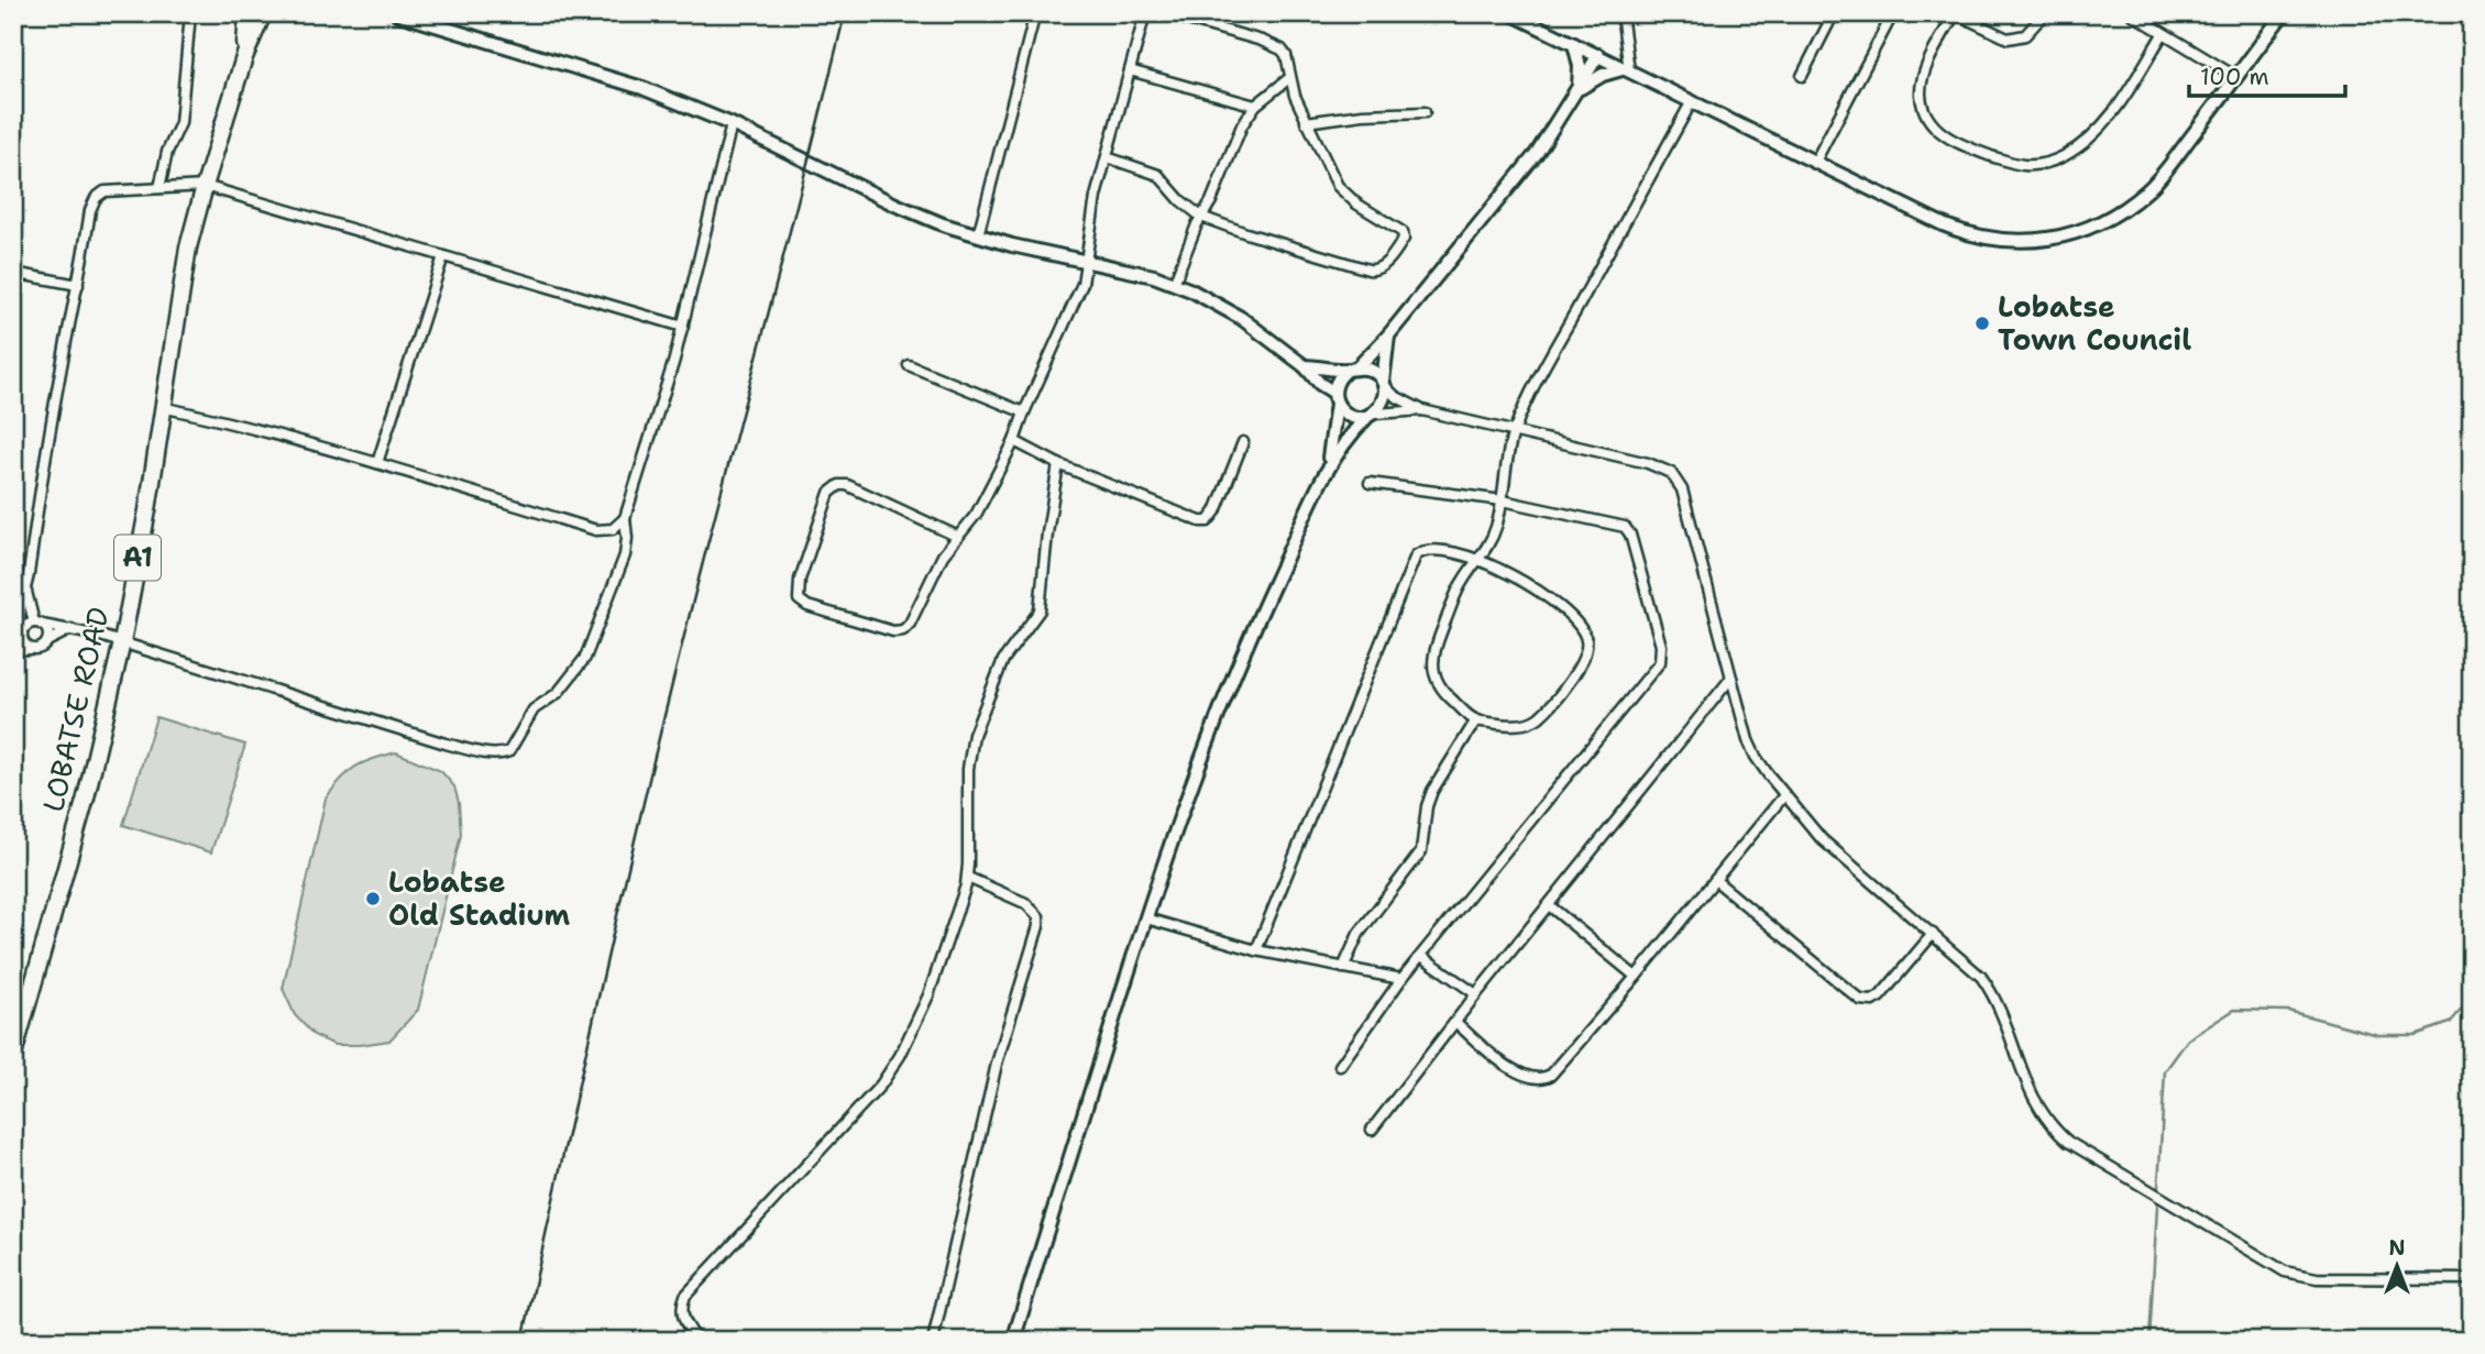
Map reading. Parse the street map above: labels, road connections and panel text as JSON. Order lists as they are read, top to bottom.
{
  "streets": {
    "highway": ["A1", "LOBATSE ROAD"]
  },
  "places": ["Lobatse Town Council", "Lobatse Old Stadium"],
  "scale_bar": "100 m",
  "north": "top"
}
